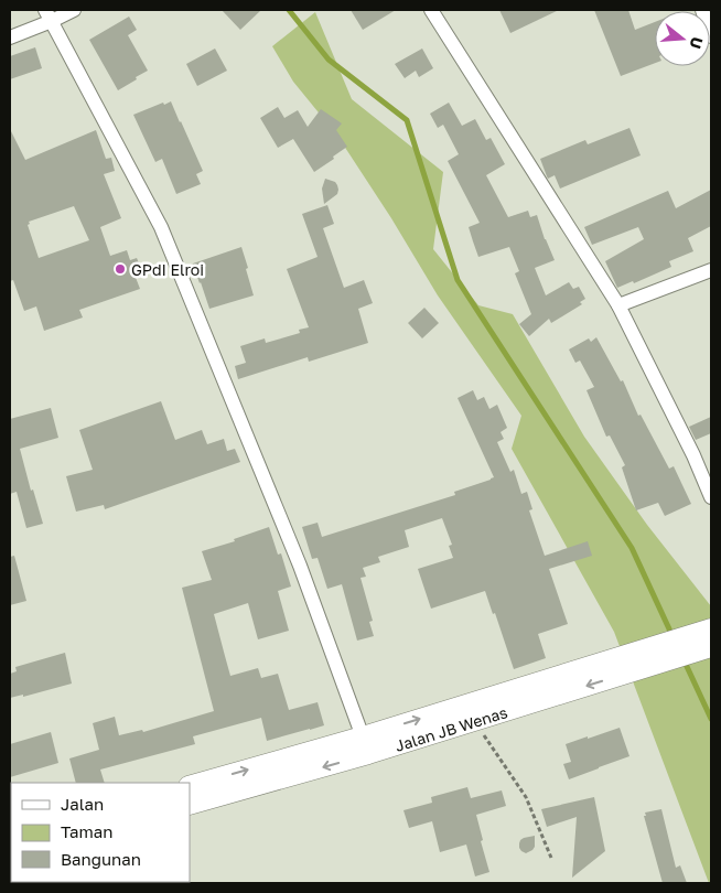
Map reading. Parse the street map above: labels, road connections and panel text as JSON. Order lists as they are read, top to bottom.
{
  "streets": {
    "main road": ["Jalan JB Wenas"]
  },
  "places": ["GPdI Elroi"],
  "legend": ["Jalan", "Taman", "Bangunan"],
  "north": "right"
}
